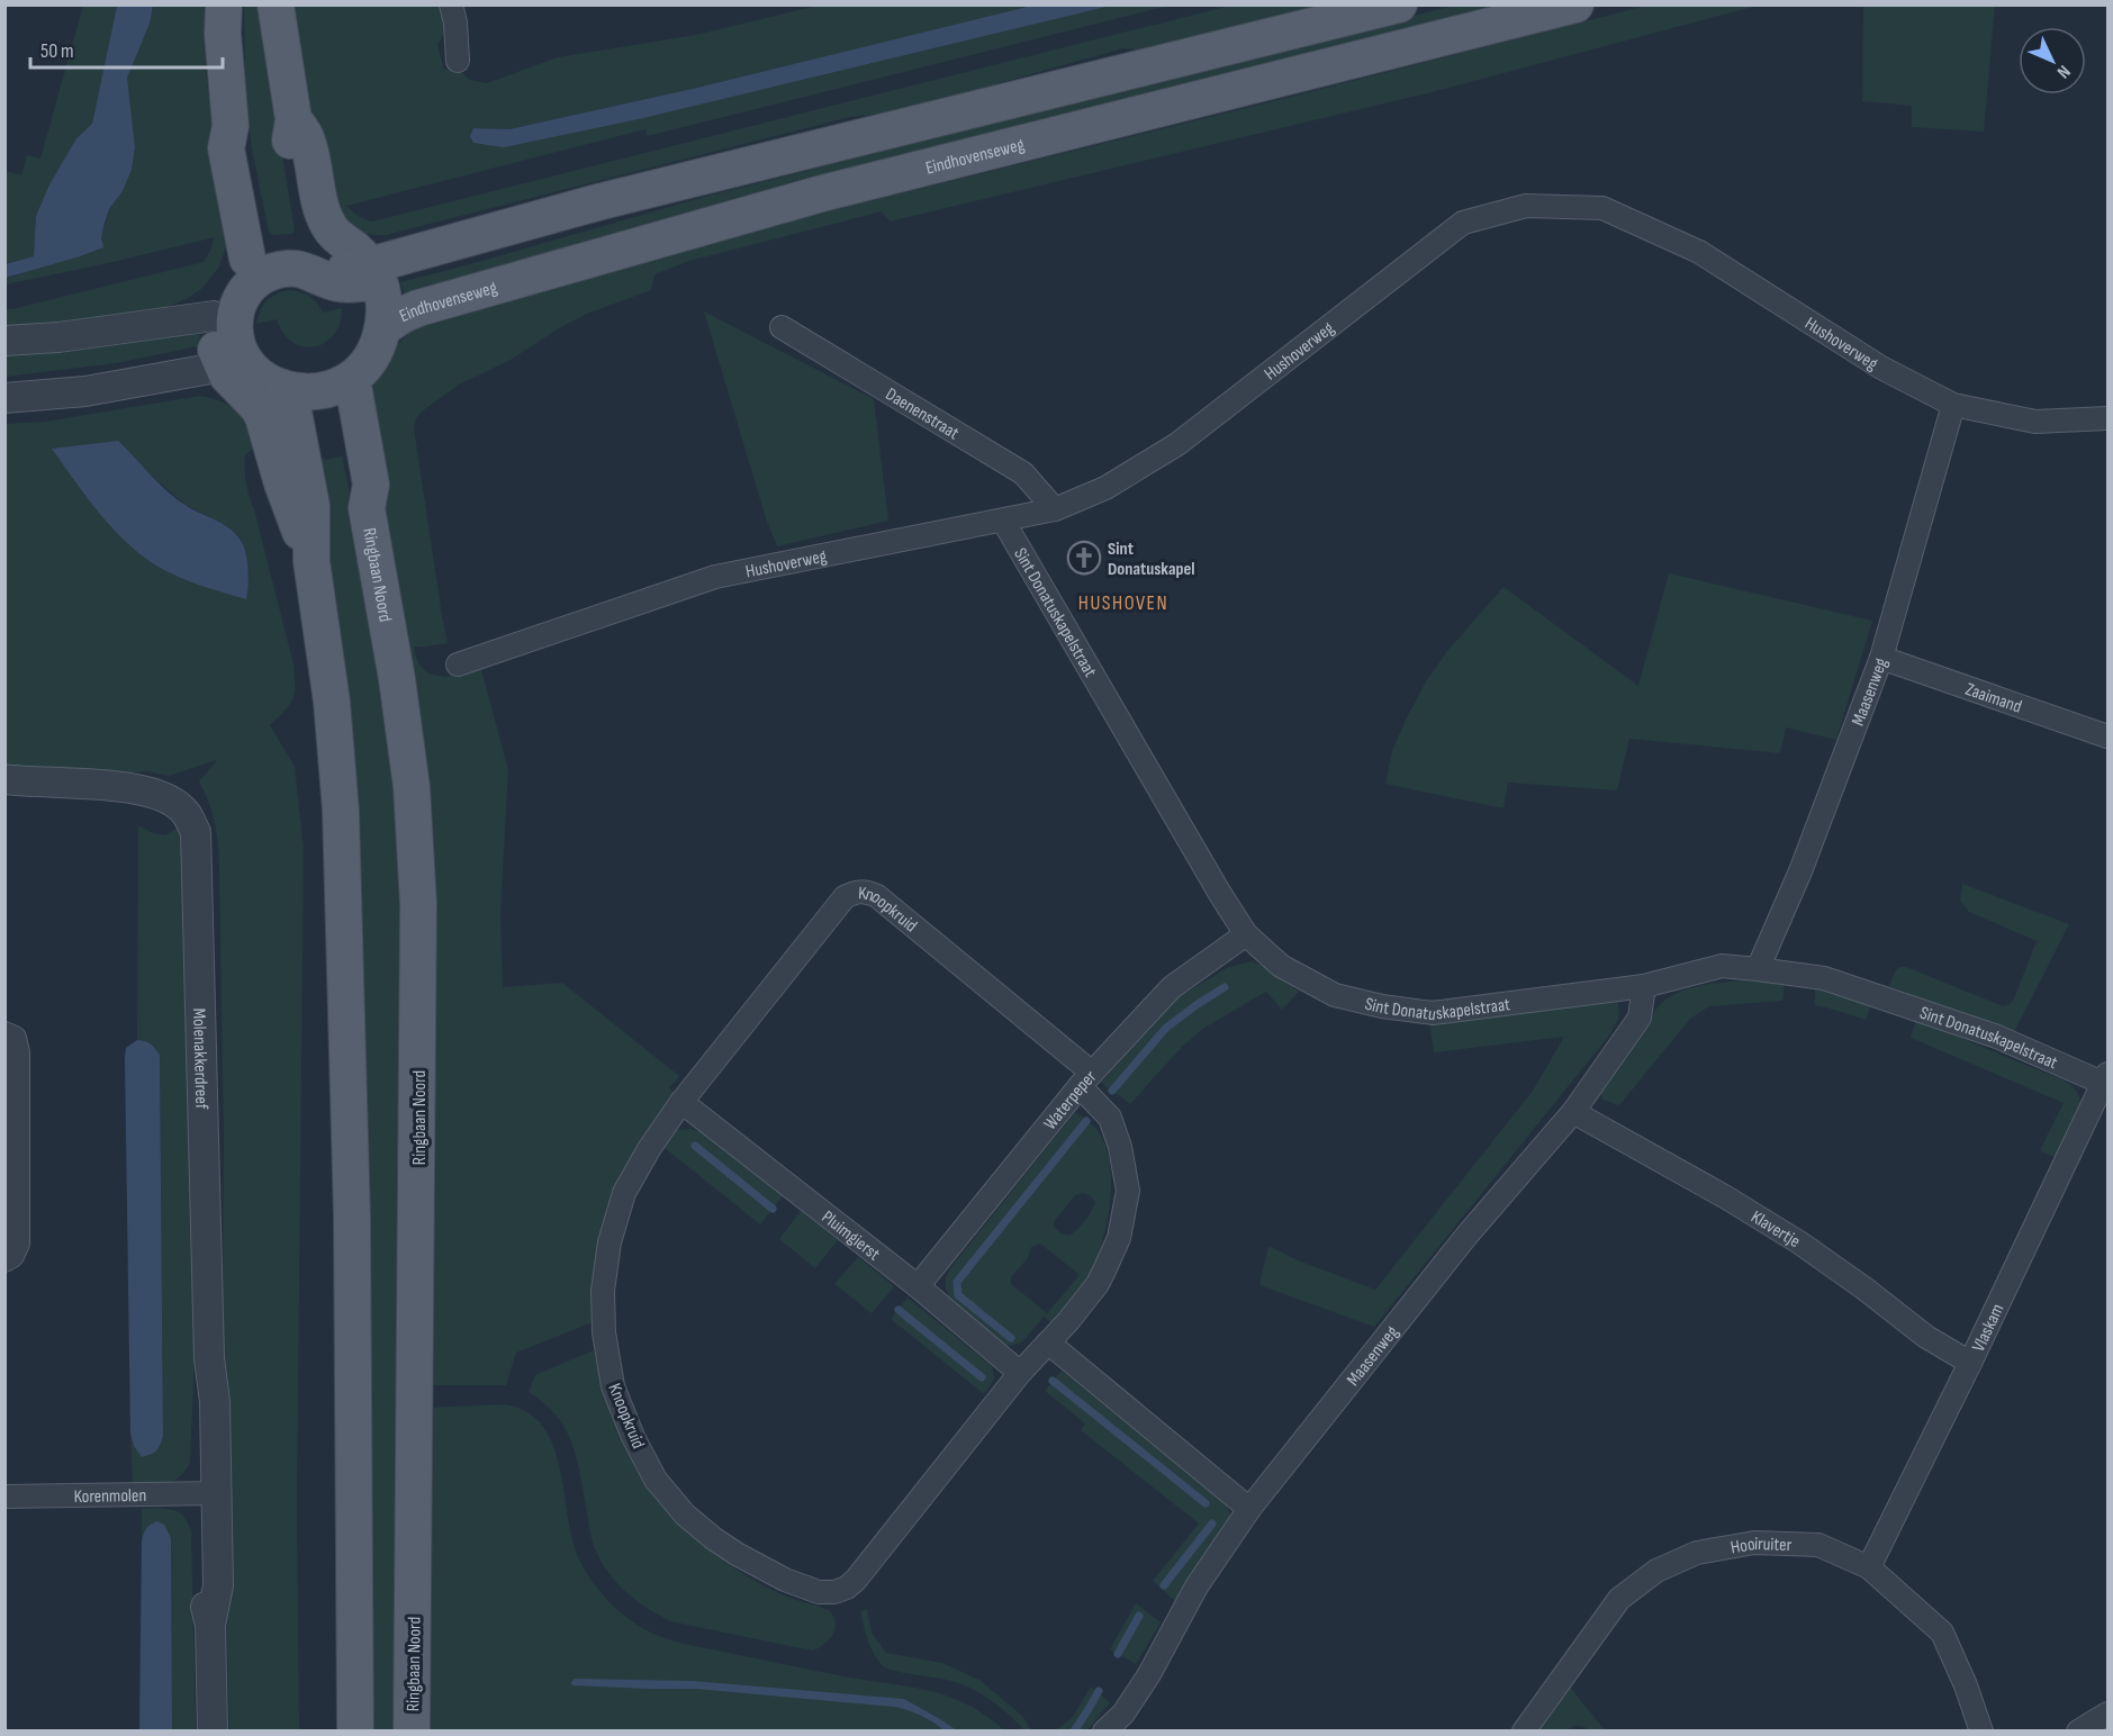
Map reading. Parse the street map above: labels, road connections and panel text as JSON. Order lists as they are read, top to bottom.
{
  "streets": {
    "main road": ["Eindhovenseweg", "Ringbaan Noord"],
    "street": [
      "Hushoverweg",
      "Daenenstraat",
      "Sint Donatuskapelstraat",
      "Maasenweg",
      "Zaaimand",
      "Knoopkruid",
      "Molenakkerdreef",
      "Waterpeper",
      "Klavertje",
      "Pluimgierst",
      "Vlaskam",
      "Korenmolen",
      "Hooiruiter"
    ]
  },
  "crossings": [
    ["Hushoverweg", "Daenenstraat"],
    ["Hushoverweg", "Sint Donatuskapelstraat"],
    ["Hushoverweg", "Maasenweg"],
    ["Sint Donatuskapelstraat", "Maasenweg"],
    ["Sint Donatuskapelstraat", "Waterpeper"],
    ["Sint Donatuskapelstraat", "Vlaskam"],
    ["Maasenweg", "Zaaimand"],
    ["Maasenweg", "Klavertje"],
    ["Knoopkruid", "Waterpeper"],
    ["Knoopkruid", "Pluimgierst"],
    ["Molenakkerdreef", "Korenmolen"],
    ["Waterpeper", "Pluimgierst"],
    ["Klavertje", "Vlaskam"],
    ["Vlaskam", "Hooiruiter"]
  ],
  "districts": ["HUSHOVEN"],
  "places": {
    "church": ["Sint Donatuskapel"]
  },
  "scale_bar": "50 m",
  "north": "bottom right"
}
